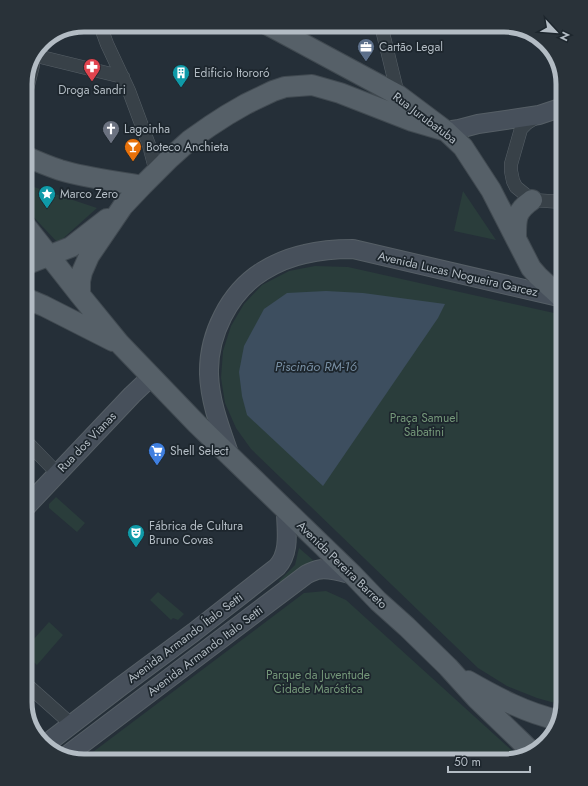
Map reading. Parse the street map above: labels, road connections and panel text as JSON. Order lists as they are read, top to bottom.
{
  "streets": {
    "main road": [
      "Rua Jurubatuba",
      "Avenida Lucas Nogueira Garcez",
      "Rua dos Vianas",
      "Avenida Pereira Barreto",
      "Avenida Armando Ítalo Setti",
      "Avenida Armando Italo Setti"
    ]
  },
  "crossings": [
    ["Avenida Lucas Nogueira Garcez", "Avenida Pereira Barreto"],
    ["Rua dos Vianas", "Avenida Pereira Barreto"],
    ["Avenida Pereira Barreto", "Avenida Armando Ítalo Setti"],
    ["Avenida Pereira Barreto", "Avenida Armando Italo Setti"]
  ],
  "water": ["Piscinão RM-16"],
  "parks": ["Praça Samuel Sabatini", "Parque da Juventude Cidade Maróstica"],
  "places": {
    "office": ["Cartão Legal"],
    "pharmacy": ["Droga Sandri"],
    "building": ["Edificio Itororó"],
    "church": ["Lagoinha"],
    "bar": ["Boteco Anchieta"],
    "place": ["Marco Zero"],
    "supermarket": ["Shell Select"],
    "theatre": ["Fábrica de Cultura Bruno Covas"]
  },
  "scale_bar": "50 m",
  "north": "bottom right"
}
